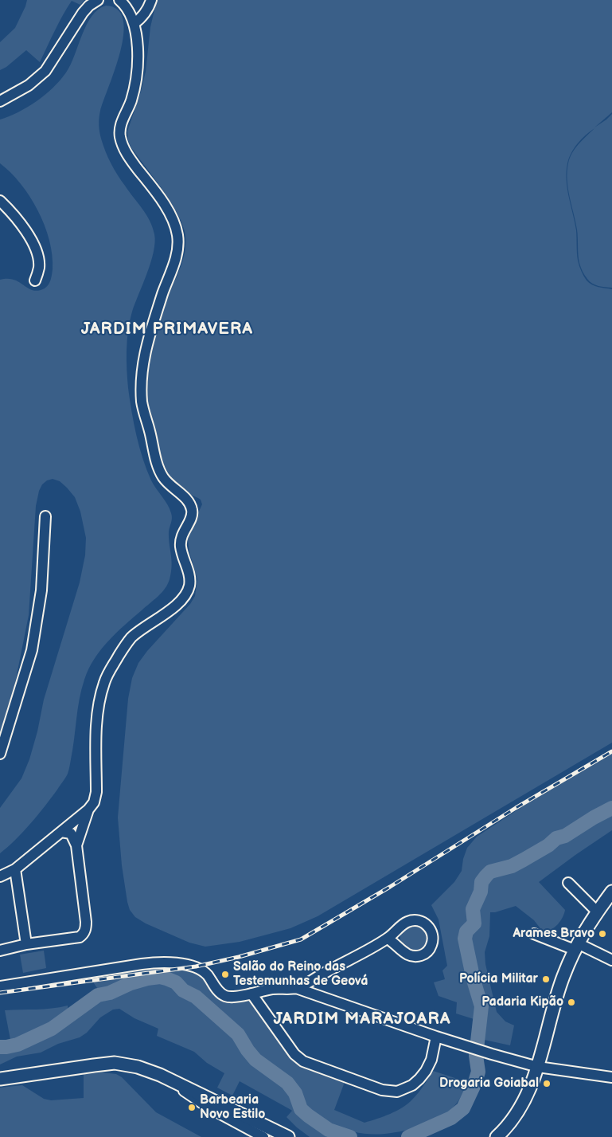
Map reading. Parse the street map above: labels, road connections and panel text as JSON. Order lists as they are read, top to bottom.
{
  "districts": ["JARDIM PRIMAVERA", "JARDIM MARAJOARA"],
  "places": [
    "Arames Bravo",
    "Salão do Reino das Testemunhas de Geová",
    "Polícia Militar",
    "Padaria Kipão",
    "Drogaria Goiabal",
    "Barbearia Novo Estilo"
  ]
}
